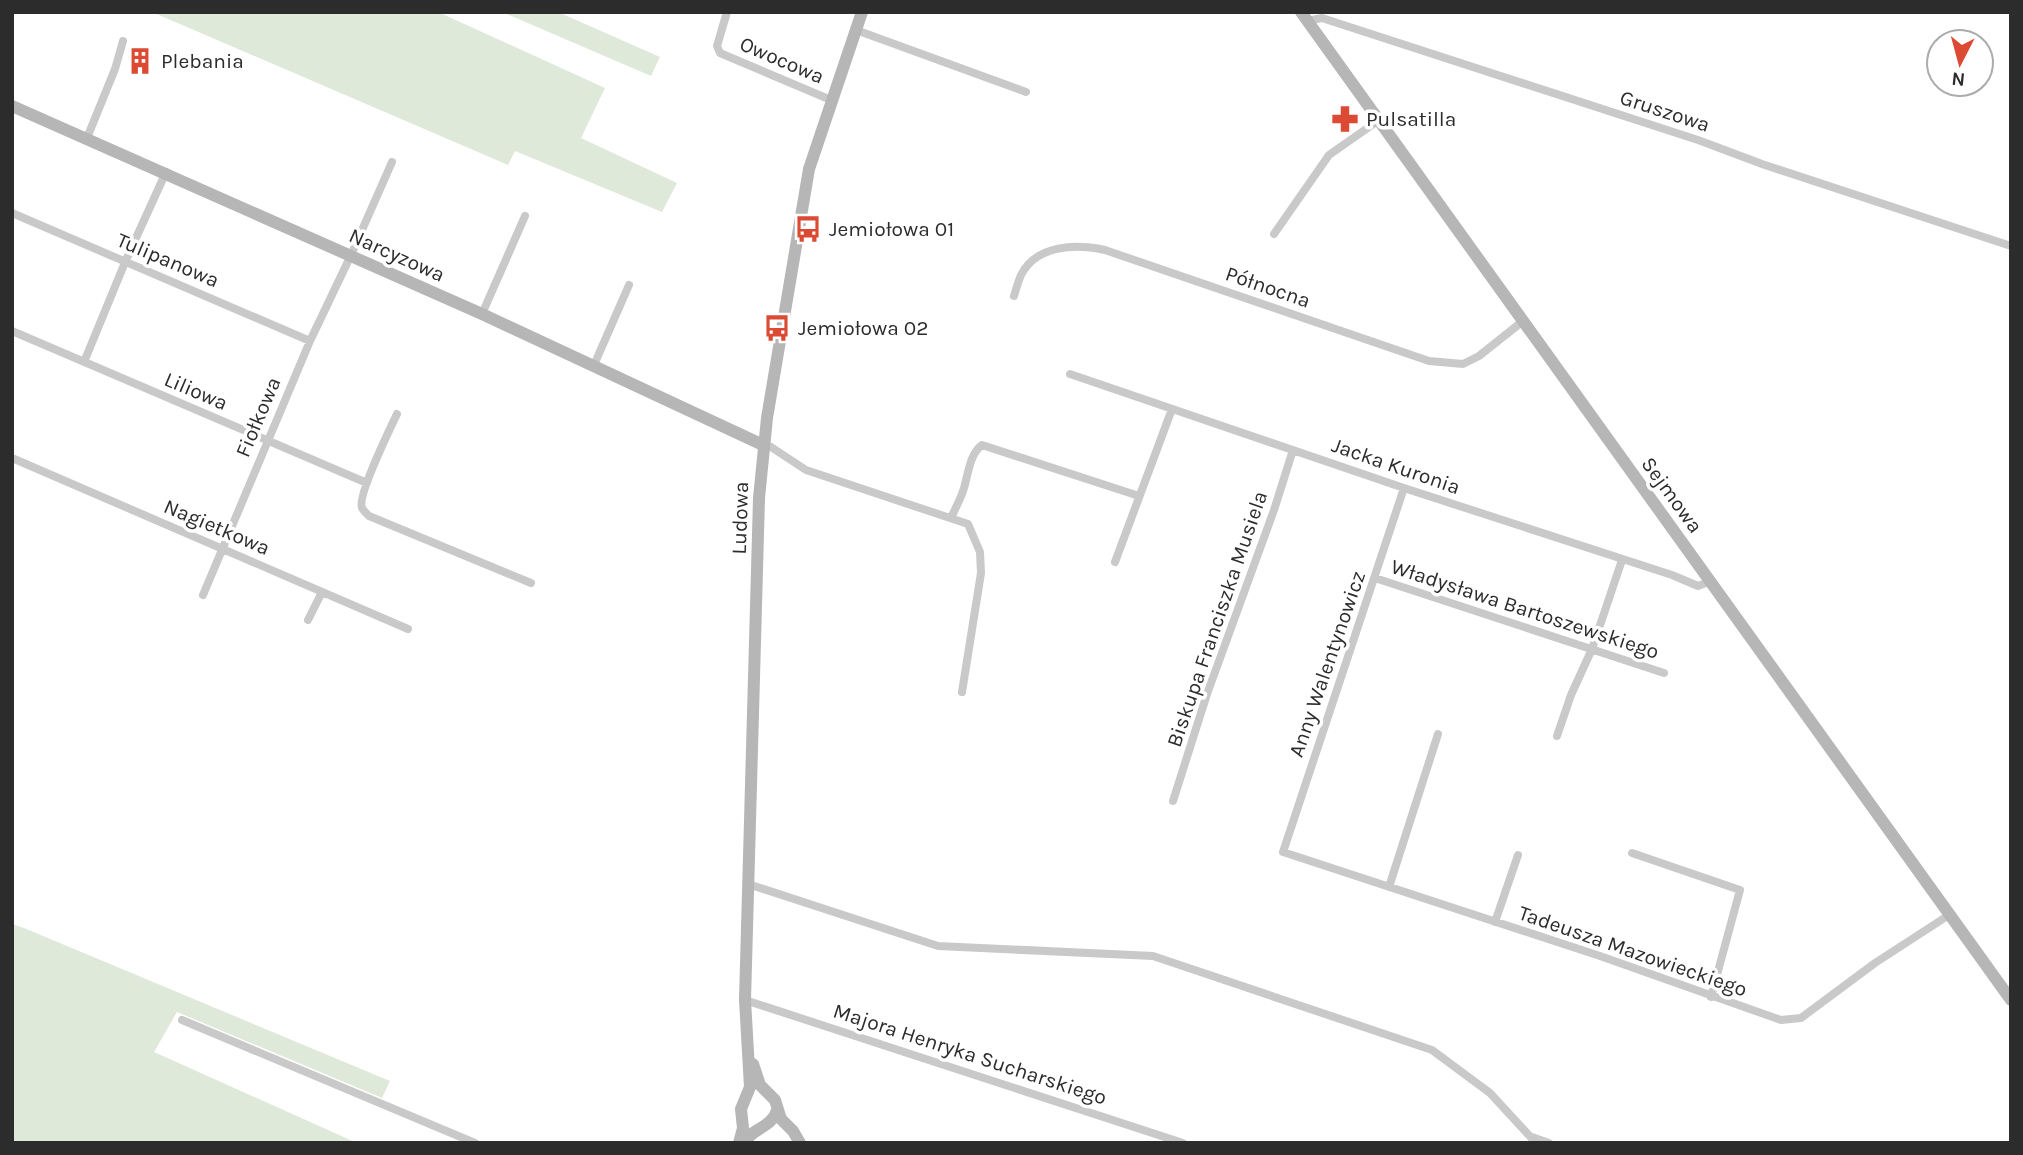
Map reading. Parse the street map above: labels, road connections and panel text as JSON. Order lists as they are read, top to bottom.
{
  "streets": {
    "main road": ["Narcyzowa", "Sejmowa", "Ludowa"],
    "street": [
      "Owocowa",
      "Gruszowa",
      "Tulipanowa",
      "Północna",
      "Liliowa",
      "Fiołkowa",
      "Jacka Kuronia",
      "Nagietkowa",
      "Władysława Bartoszewskiego",
      "Biskupa Franciszka Musiela",
      "Anny Walentynowicz",
      "Tadeusza Mazowieckiego",
      "Majora Henryka Sucharskiego"
    ]
  },
  "crossings": [
    ["Owocowa", "Ludowa"],
    ["Gruszowa", "Sejmowa"],
    ["Narcyzowa", "Fiołkowa"],
    ["Narcyzowa", "Ludowa"],
    ["Tulipanowa", "Fiołkowa"],
    ["Północna", "Sejmowa"],
    ["Liliowa", "Fiołkowa"],
    ["Fiołkowa", "Nagietkowa"],
    ["Jacka Kuronia", "Sejmowa"],
    ["Jacka Kuronia", "Biskupa Franciszka Musiela"],
    ["Jacka Kuronia", "Anny Walentynowicz"],
    ["Sejmowa", "Tadeusza Mazowieckiego"],
    ["Ludowa", "Majora Henryka Sucharskiego"],
    ["Władysława Bartoszewskiego", "Anny Walentynowicz"],
    ["Anny Walentynowicz", "Tadeusza Mazowieckiego"]
  ],
  "places": {
    "building": ["Plebania"],
    "pharmacy": ["Pulsatilla"],
    "bus stop": ["Jemiołowa 01", "Jemiołowa 02"]
  },
  "north": "bottom"
}
